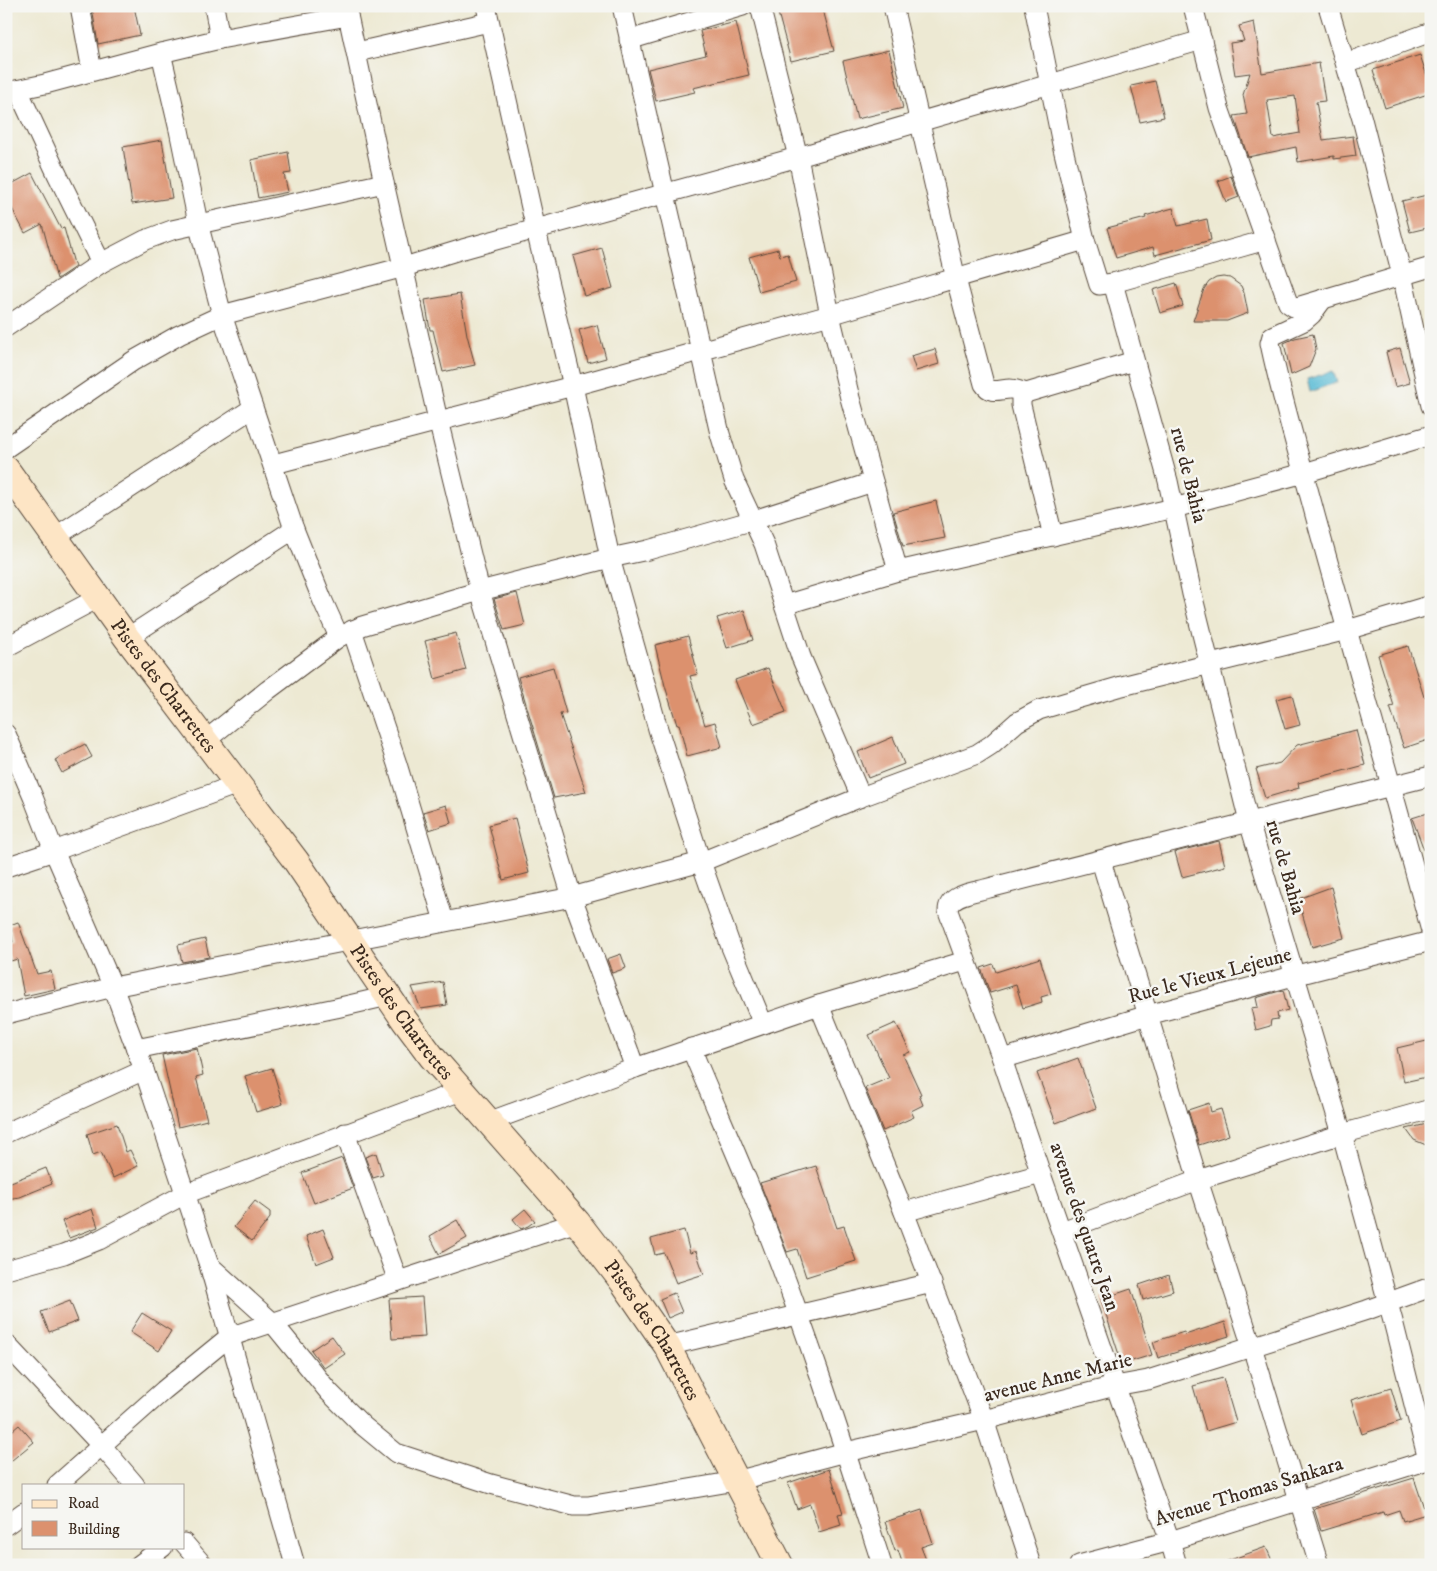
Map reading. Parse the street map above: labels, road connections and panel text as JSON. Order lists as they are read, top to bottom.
{
  "streets": {
    "main road": ["Pistes des Charrettes"],
    "street": [
      "rue de Bahia",
      "Rue le Vieux Lejeune",
      "avenue des quatre Jean",
      "avenue Anne Marie",
      "Avenue Thomas Sankara"
    ]
  },
  "crossings": [
    ["rue de Bahia", "Rue le Vieux Lejeune"],
    ["rue de Bahia", "avenue Anne Marie"],
    ["rue de Bahia", "Avenue Thomas Sankara"],
    ["Pistes des Charrettes", "avenue Anne Marie"],
    ["Rue le Vieux Lejeune", "avenue des quatre Jean"],
    ["avenue des quatre Jean", "avenue Anne Marie"],
    ["avenue des quatre Jean", "Avenue Thomas Sankara"]
  ],
  "legend": ["Road", "Building"]
}
